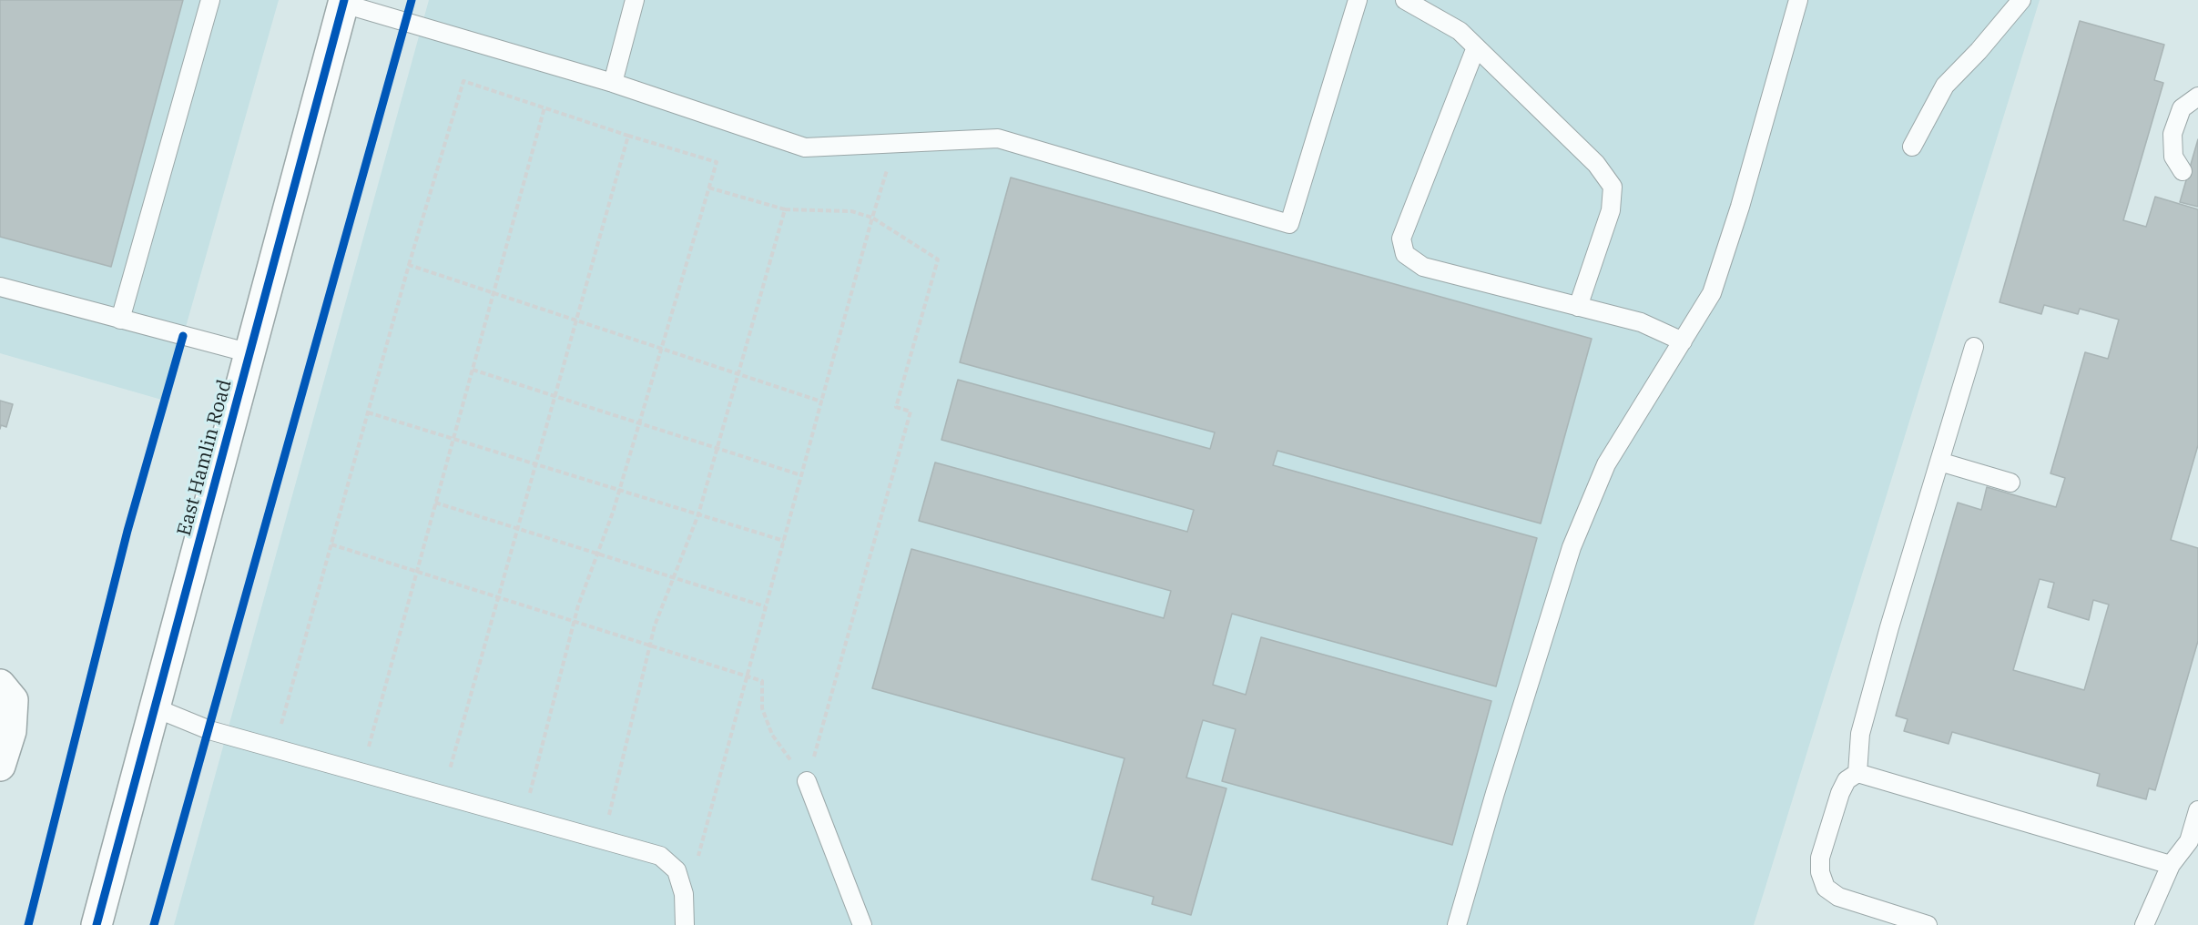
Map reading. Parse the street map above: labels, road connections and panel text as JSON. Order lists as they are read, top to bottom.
{
  "streets": {
    "street": ["East Hamlin Road"]
  }
}
